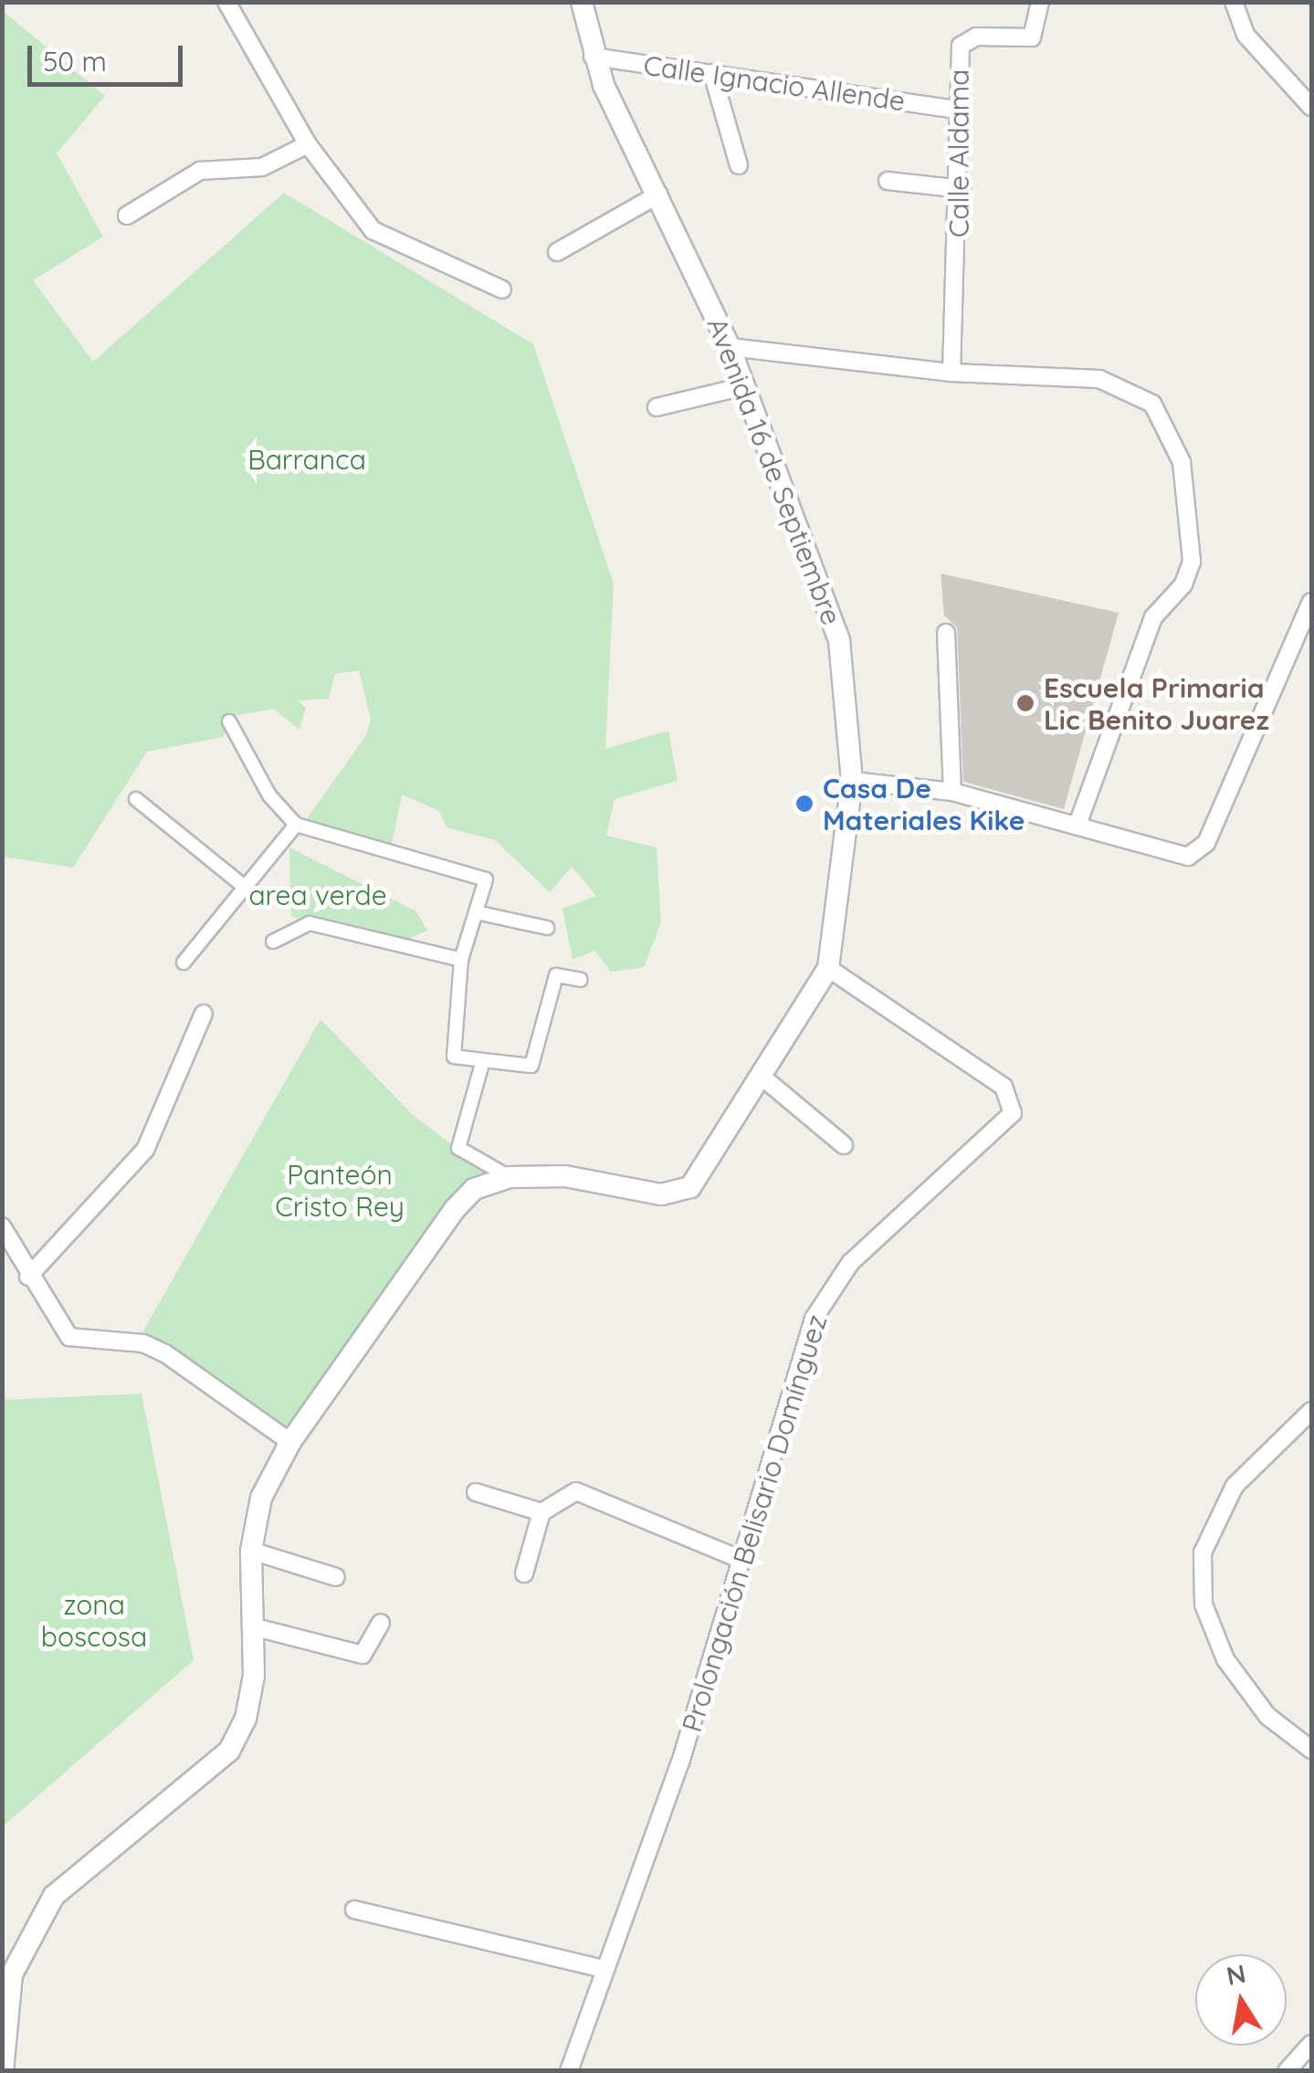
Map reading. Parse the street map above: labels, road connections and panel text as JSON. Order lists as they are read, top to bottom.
{
  "streets": {
    "street": [
      "Calle Ignacio Allende",
      "Calle Aldama",
      "Avenida 16 de Septiembre",
      "Prolongación Belisario Domínguez"
    ]
  },
  "crossings": [
    ["Calle Ignacio Allende", "Calle Aldama"],
    ["Calle Ignacio Allende", "Avenida 16 de Septiembre"],
    ["Avenida 16 de Septiembre", "Prolongación Belisario Domínguez"]
  ],
  "parks": [
    "Barranca",
    "area verde",
    "Panteón Cristo Rey",
    "zona boscosa"
  ],
  "places": ["Escuela Primaria Lic Benito Juarez", "Casa De Materiales Kike"],
  "scale_bar": "50 m",
  "north": "top"
}
